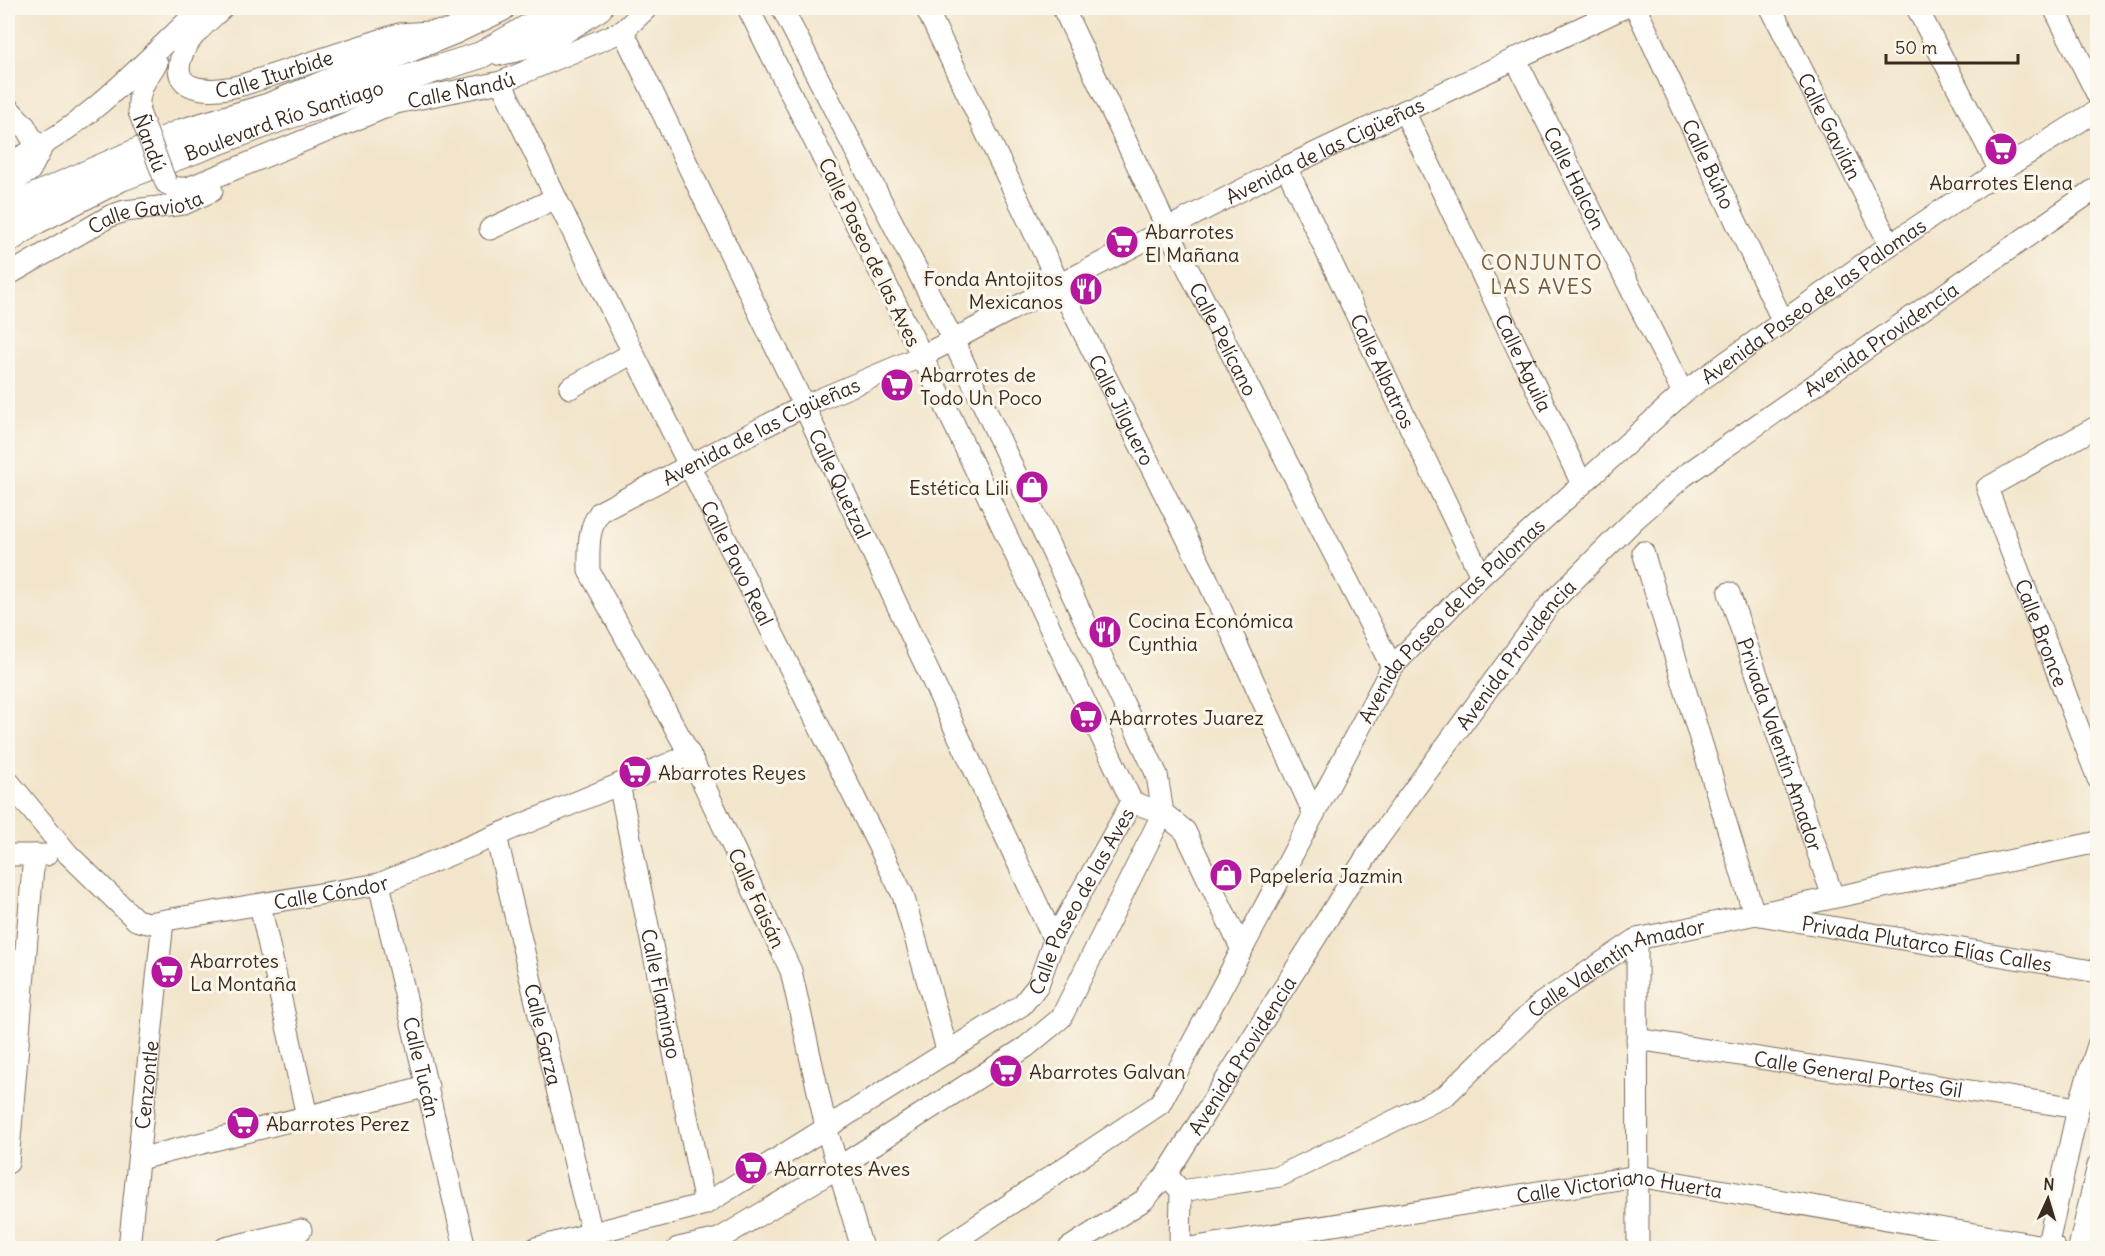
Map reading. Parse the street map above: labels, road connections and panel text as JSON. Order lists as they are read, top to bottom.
{
  "streets": {
    "main road": ["Boulevard Río Santiago"],
    "street": [
      "Calle Iturbide",
      "Calle Ñandú",
      "Calle Gavilán",
      "Ñandú",
      "Avenida de las Cigüeñas",
      "Calle Búho",
      "Calle Halcón",
      "Calle Gaviota",
      "Calle Paseo de las Aves",
      "Avenida Paseo de las Palomas",
      "Avenida Providencia",
      "Calle Pelícano",
      "Calle Águila",
      "Calle Albatros",
      "Calle Jilguero",
      "Calle Quetzal",
      "Calle Pavo Real",
      "Calle Bronce",
      "Privada Valentín Amador",
      "Calle Cóndor",
      "Calle Faisán",
      "Privada Plutarco Elías Calles",
      "Calle Valentín Amador",
      "Calle Flamingo",
      "Calle Garza",
      "Calle Tucán",
      "Calle General Portes Gil",
      "Cenzontle",
      "Calle Victoriano Huerta"
    ]
  },
  "crossings": [
    ["Calle Iturbide", "Boulevard Río Santiago"],
    ["Calle Iturbide", "Ñandú"],
    ["Calle Ñandú", "Ñandú"],
    ["Calle Ñandú", "Calle Gaviota"],
    ["Calle Ñandú", "Calle Quetzal"],
    ["Calle Ñandú", "Calle Pavo Real"],
    ["Calle Gavilán", "Avenida Paseo de las Palomas"],
    ["Avenida de las Cigüeñas", "Calle Halcón"],
    ["Avenida de las Cigüeñas", "Calle Paseo de las Aves"],
    ["Avenida de las Cigüeñas", "Calle Pelícano"],
    ["Avenida de las Cigüeñas", "Calle Águila"],
    ["Avenida de las Cigüeñas", "Calle Albatros"],
    ["Avenida de las Cigüeñas", "Calle Jilguero"],
    ["Avenida de las Cigüeñas", "Calle Quetzal"],
    ["Avenida de las Cigüeñas", "Calle Pavo Real"],
    ["Avenida de las Cigüeñas", "Calle Faisán"],
    ["Calle Búho", "Avenida Paseo de las Palomas"],
    ["Calle Halcón", "Avenida Paseo de las Palomas"],
    ["Calle Paseo de las Aves", "Avenida Paseo de las Palomas"],
    ["Calle Paseo de las Aves", "Calle Quetzal"],
    ["Calle Paseo de las Aves", "Calle Pavo Real"],
    ["Calle Paseo de las Aves", "Calle Faisán"],
    ["Calle Paseo de las Aves", "Calle Flamingo"],
    ["Calle Paseo de las Aves", "Calle Garza"],
    ["Avenida Paseo de las Palomas", "Calle Pelícano"],
    ["Avenida Paseo de las Palomas", "Calle Águila"],
    ["Avenida Paseo de las Palomas", "Calle Albatros"],
    ["Avenida Paseo de las Palomas", "Calle Jilguero"],
    ["Privada Valentín Amador", "Calle Valentín Amador"],
    ["Calle Cóndor", "Calle Faisán"],
    ["Calle Cóndor", "Calle Flamingo"],
    ["Calle Cóndor", "Calle Garza"],
    ["Calle Cóndor", "Calle Tucán"],
    ["Calle Cóndor", "Cenzontle"],
    ["Privada Plutarco Elías Calles", "Calle Valentín Amador"]
  ],
  "districts": ["CONJUNTO LAS AVES"],
  "places": {
    "supermarket": [
      "Abarrotes Elena",
      "Abarrotes El Mañana",
      "Abarrotes de Todo Un Poco",
      "Abarrotes Juarez",
      "Abarrotes Reyes",
      "Abarrotes La Montaña",
      "Abarrotes Galvan",
      "Abarrotes Perez",
      "Abarrotes Aves"
    ],
    "restaurant": ["Fonda Antojitos Mexicanos", "Cocina Económica Cynthia"],
    "shop": ["Estética Lili", "Papelería Jazmin"]
  },
  "scale_bar": "50 m",
  "north": "top"
}
